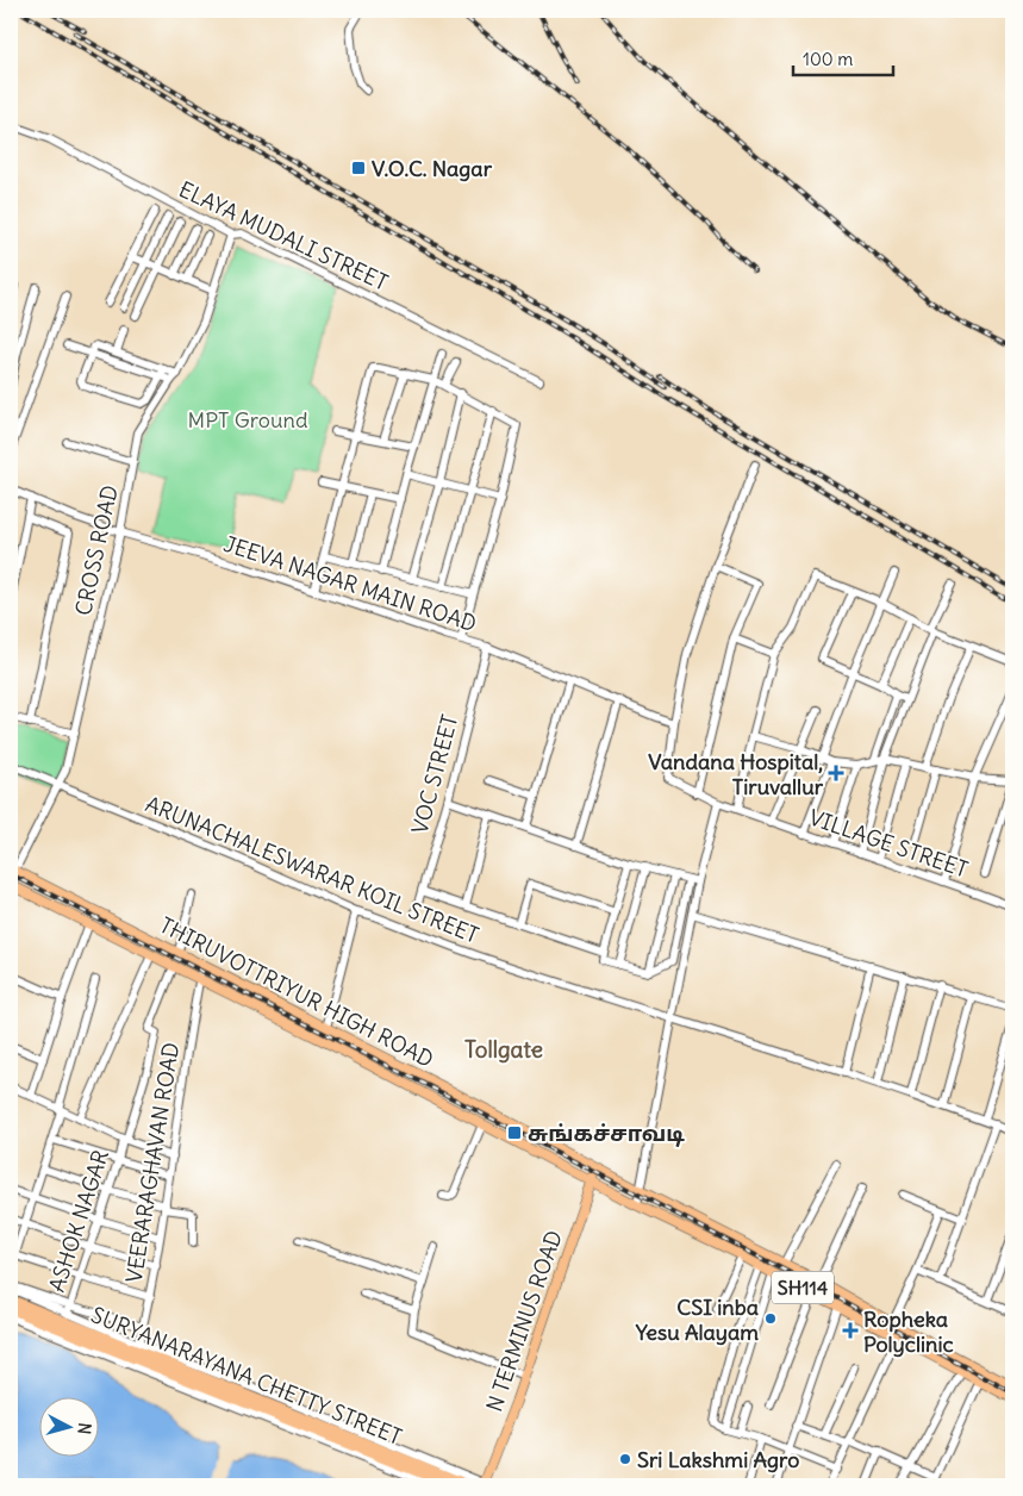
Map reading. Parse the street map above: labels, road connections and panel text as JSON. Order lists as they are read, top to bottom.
{
  "streets": {
    "main road": [
      "THIRUVOTTRIYUR HIGH ROAD",
      "SH114",
      "N TERMINUS ROAD",
      "SURYANARAYANA CHETTY STREET"
    ],
    "street": [
      "ELAYA MUDALI STREET",
      "CROSS ROAD",
      "JEEVA NAGAR MAIN ROAD",
      "VOC STREET",
      "VILLAGE STREET",
      "ARUNACHALESWARAR KOIL STREET",
      "VEERARAGHAVAN ROAD",
      "ASHOK NAGAR"
    ]
  },
  "crossings": [
    ["ELAYA MUDALI STREET", "CROSS ROAD"],
    ["CROSS ROAD", "JEEVA NAGAR MAIN ROAD"],
    ["CROSS ROAD", "ARUNACHALESWARAR KOIL STREET"],
    ["CROSS ROAD", "THIRUVOTTRIYUR HIGH ROAD"],
    ["JEEVA NAGAR MAIN ROAD", "VOC STREET"],
    ["JEEVA NAGAR MAIN ROAD", "VILLAGE STREET"],
    ["THIRUVOTTRIYUR HIGH ROAD", "VEERARAGHAVAN ROAD"],
    ["THIRUVOTTRIYUR HIGH ROAD", "ASHOK NAGAR"],
    ["THIRUVOTTRIYUR HIGH ROAD", "SH114"],
    ["THIRUVOTTRIYUR HIGH ROAD", "N TERMINUS ROAD"],
    ["VEERARAGHAVAN ROAD", "SURYANARAYANA CHETTY STREET"],
    ["SH114", "N TERMINUS ROAD"]
  ],
  "districts": ["Tollgate"],
  "parks": ["MPT Ground"],
  "places": {
    "transit": ["V.O.C. Nagar", "சுங்கச்சாவடி"],
    "health": ["Vandana Hospital, Tiruvallur", "Ropheka Polyclinic"],
    "other": ["CSI inba Yesu Alayam", "Sri Lakshmi Agro"]
  },
  "scale_bar": "100 m",
  "north": "right"
}
